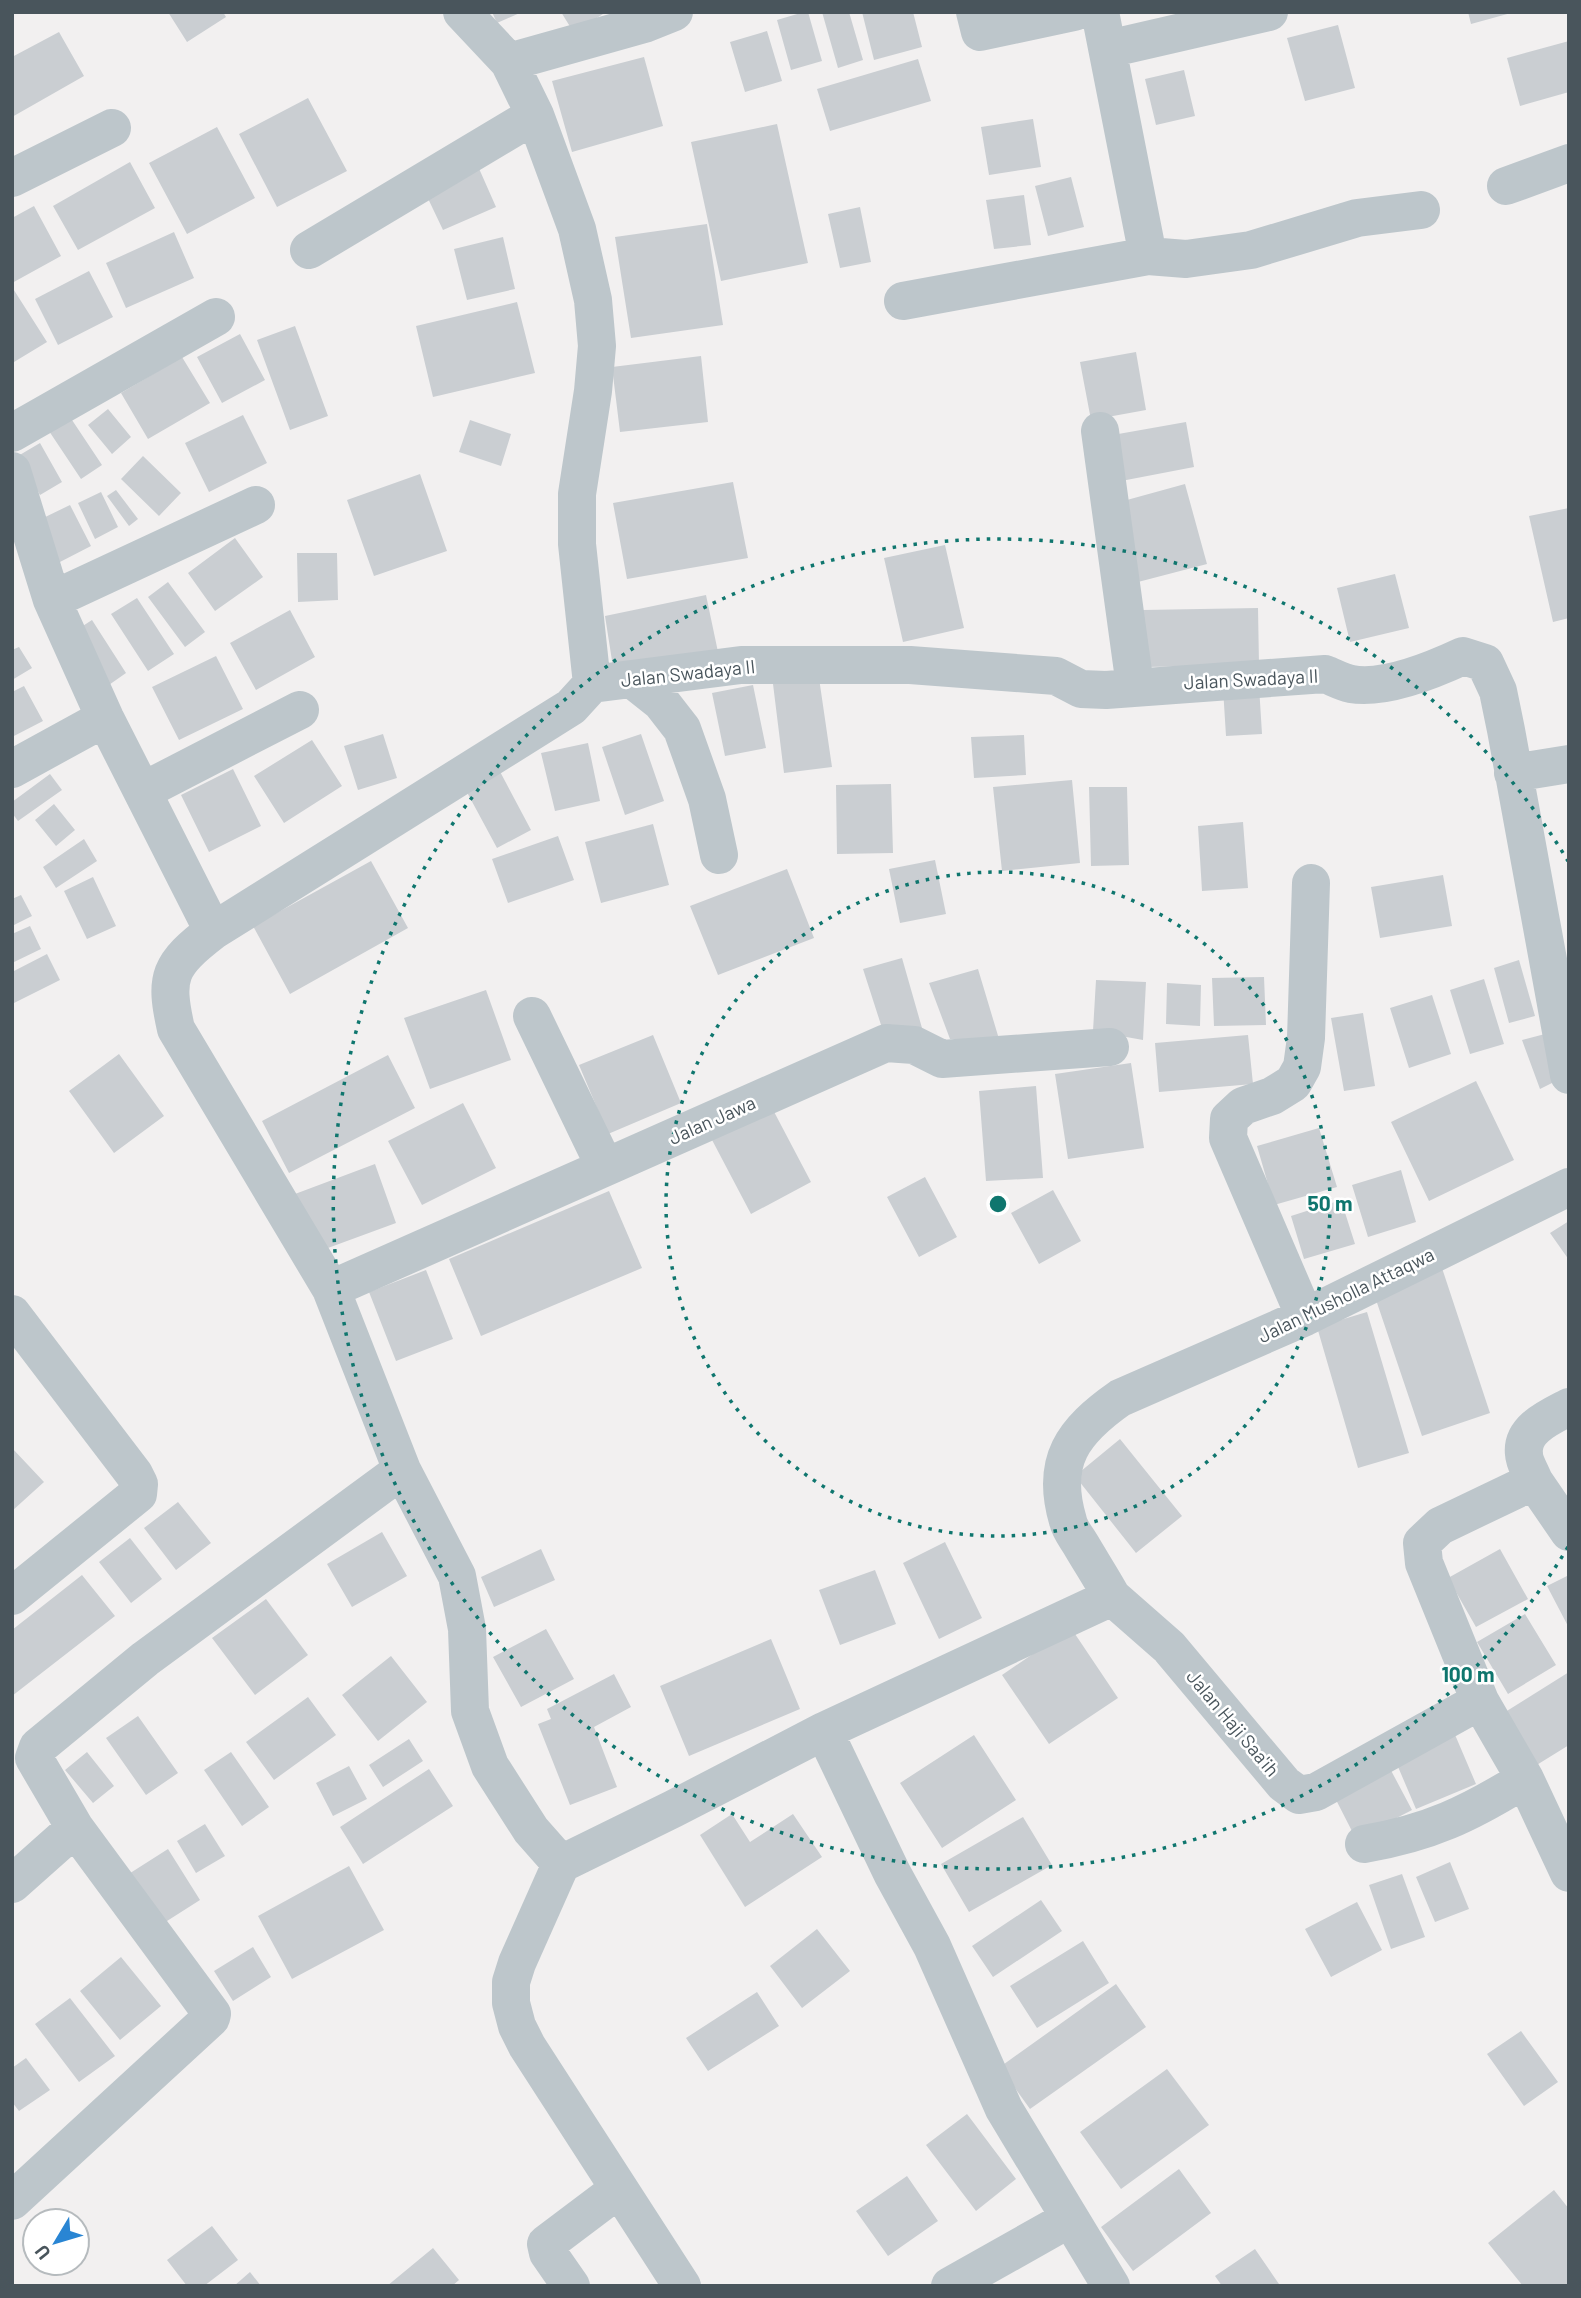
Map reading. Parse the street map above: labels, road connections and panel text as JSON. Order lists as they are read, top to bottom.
{
  "streets": {
    "street": [
      "Jalan Swadaya II",
      "Jalan Jawa",
      "Jalan Musholla Attaqwa",
      "Jalan Haji Saa'ih"
    ]
  },
  "crossings": [
    ["Jalan Musholla Attaqwa", "Jalan Haji Saa'ih"]
  ],
  "north": "bottom left",
  "rings": ["50 m", "100 m"]
}
